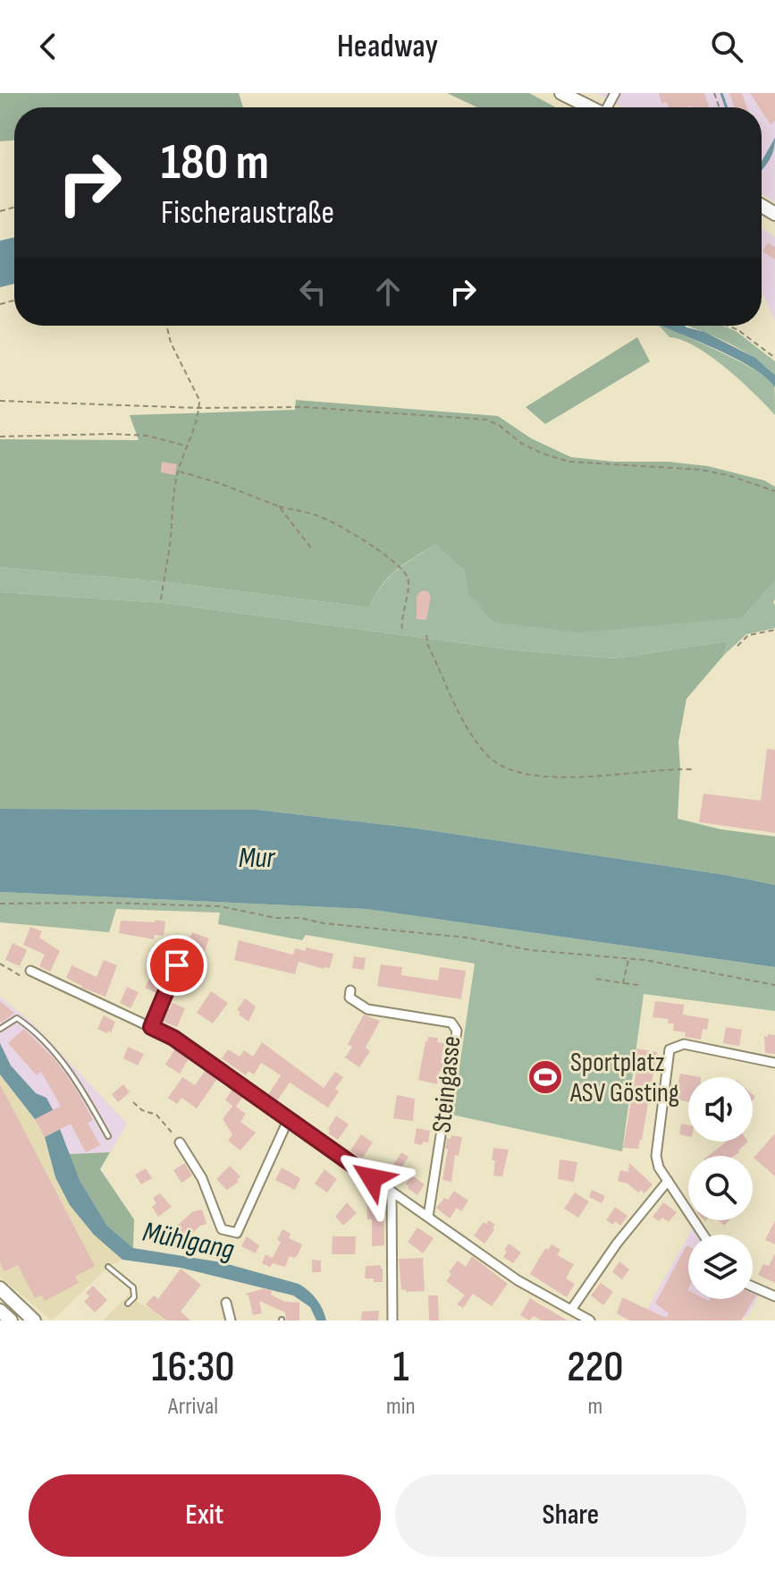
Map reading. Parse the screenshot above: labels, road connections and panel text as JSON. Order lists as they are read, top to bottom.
{
  "streets": {
    "street": ["Steingasse"]
  },
  "water": ["Mur", "Mühlgang"],
  "places": {
    "sports": ["Sportplatz ASV Gösting"]
  },
  "page": {
    "header": "Headway",
    "turn": ["180 m", "Fischeraustraße"],
    "eta": [
      "16:30",
      "Arrival",
      "1",
      "min",
      "220",
      "m"
    ],
    "buttons": ["Exit", "Share"]
  }
}
